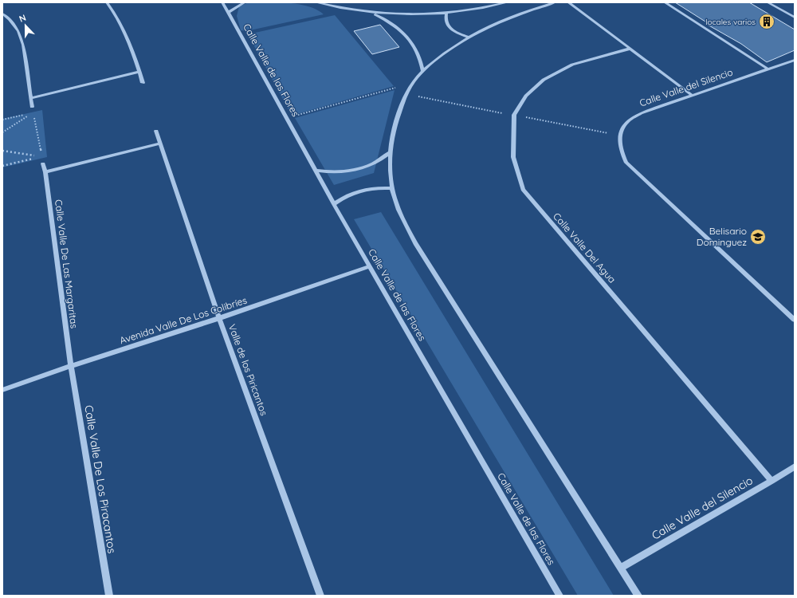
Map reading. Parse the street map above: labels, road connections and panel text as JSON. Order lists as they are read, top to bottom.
{
  "streets": {
    "street": [
      "Calle Valle de las Flores",
      "Calle Valle del Silencio",
      "Calle Valle Del Agua",
      "Calle Valle De Las Margaritas",
      "Avenida Valle De Los Colibríes",
      "Valle de los Piricantos",
      "Calle Valle De Los Piracantos"
    ]
  },
  "crossings": [
    ["Calle Valle de las Flores", "Avenida Valle De Los Colibríes"],
    ["Calle Valle del Silencio", "Calle Valle Del Agua"],
    ["Calle Valle De Las Margaritas", "Avenida Valle De Los Colibríes"],
    ["Calle Valle De Las Margaritas", "Calle Valle De Los Piracantos"],
    ["Avenida Valle De Los Colibríes", "Valle de los Piricantos"],
    ["Avenida Valle De Los Colibríes", "Calle Valle De Los Piracantos"]
  ],
  "places": {
    "building": ["locales varios"],
    "school or university": ["Belisario Dominguez"]
  },
  "north": "top"
}
